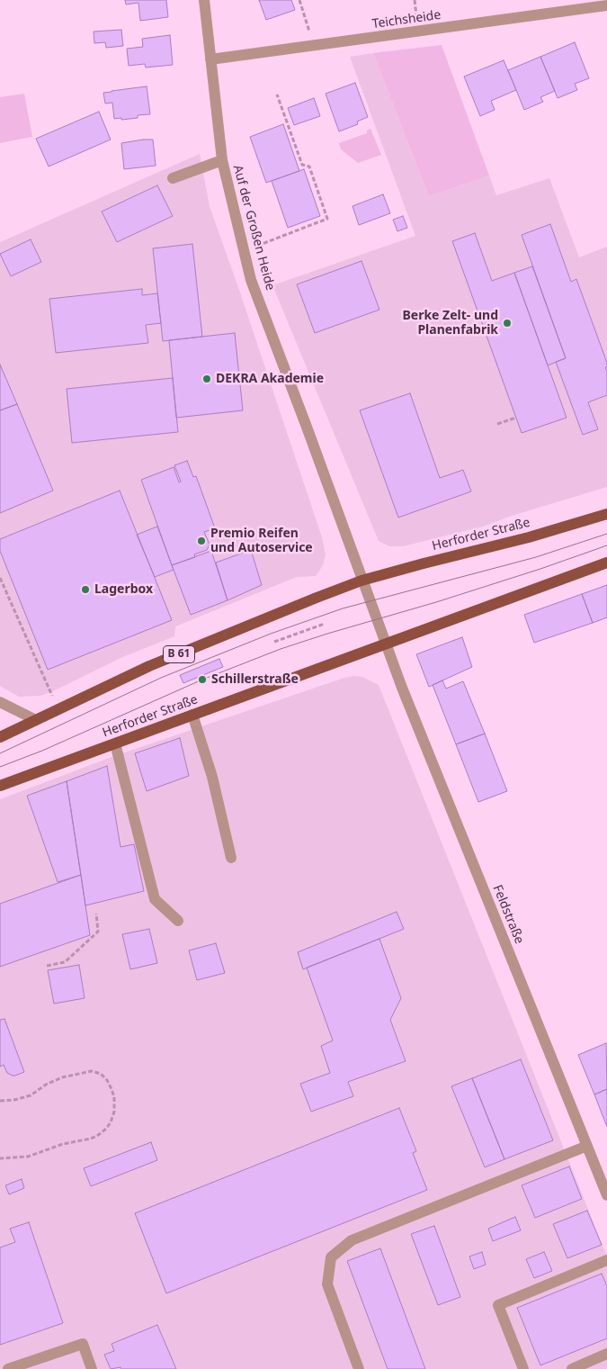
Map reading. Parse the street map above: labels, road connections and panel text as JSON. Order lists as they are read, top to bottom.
{
  "streets": {
    "main road": ["Herforder Straße", "B 61"],
    "street": ["Teichsheide", "Auf der Großen Heide", "Feldstraße"]
  },
  "crossings": [
    ["Teichsheide", "Auf der Großen Heide"],
    ["Auf der Großen Heide", "Herforder Straße"],
    ["Herforder Straße", "Feldstraße"]
  ],
  "places": [
    "Berke Zelt- und Planenfabrik",
    "DEKRA Akademie",
    "Premio Reifen und Autoservice",
    "Lagerbox",
    "Schillerstraße"
  ]
}
